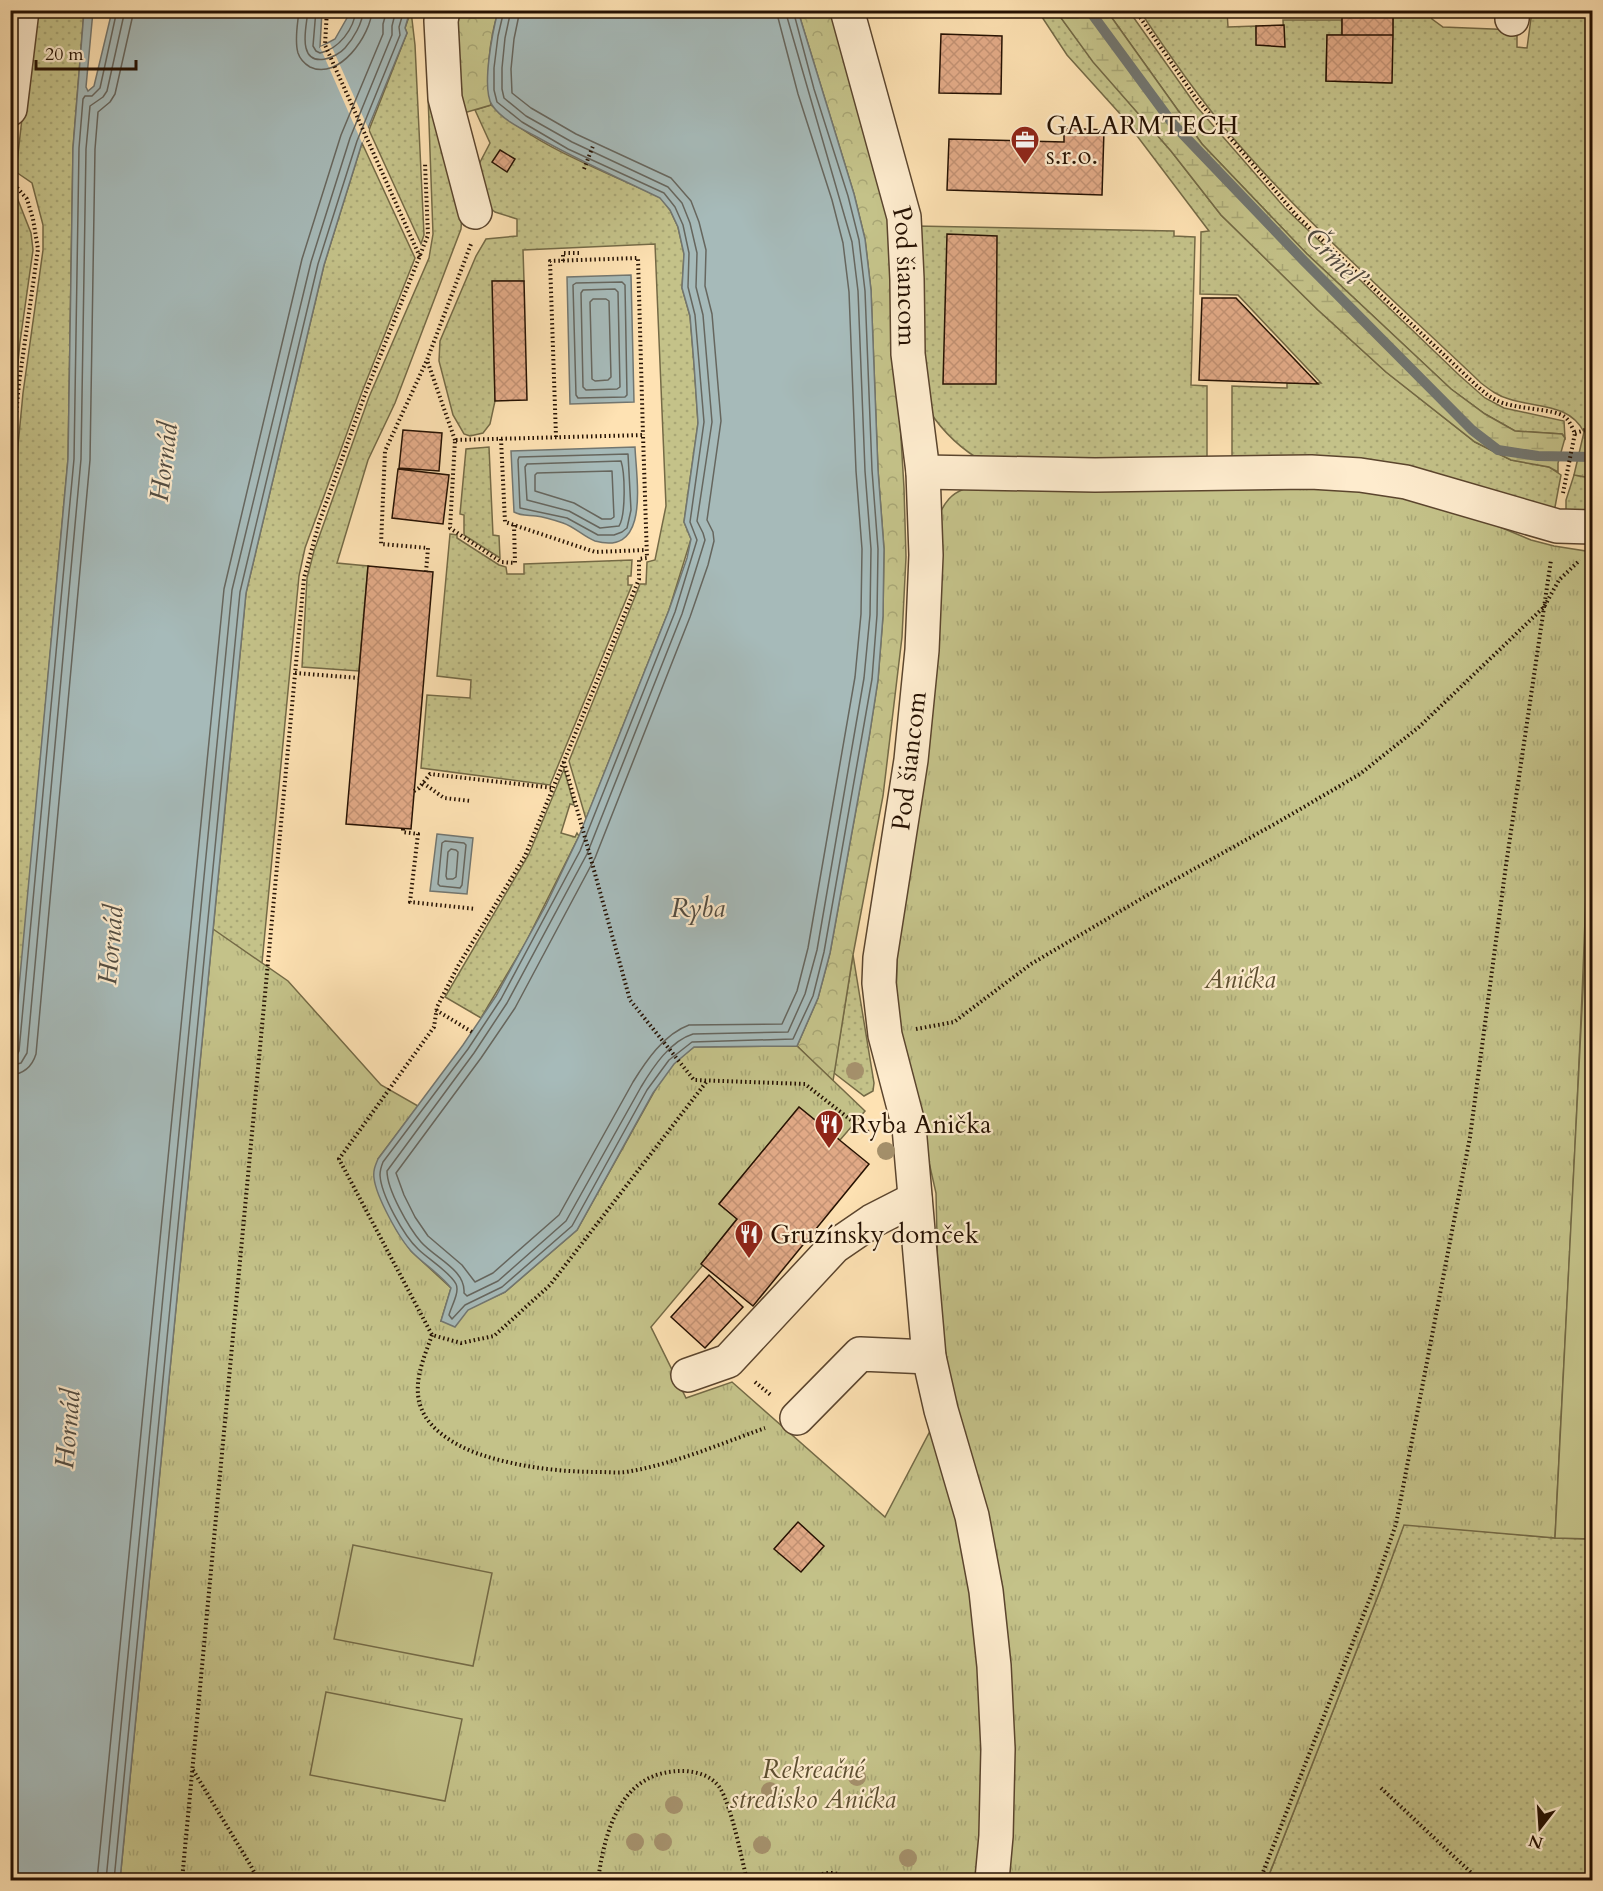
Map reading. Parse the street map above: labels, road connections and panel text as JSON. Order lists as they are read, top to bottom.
{
  "streets": {
    "lane": ["Pod šiancom"]
  },
  "water": ["Črmeľ", "Hornád", "Ryba"],
  "parks": ["Anička", "Rekreačné stredisko Anička"],
  "places": {
    "office": ["GALARMTECH s.r.o."],
    "restaurant": ["Ryba Anička", "Gruzínsky domček"]
  },
  "scale_bar": "20 m",
  "north": "bottom"
}
